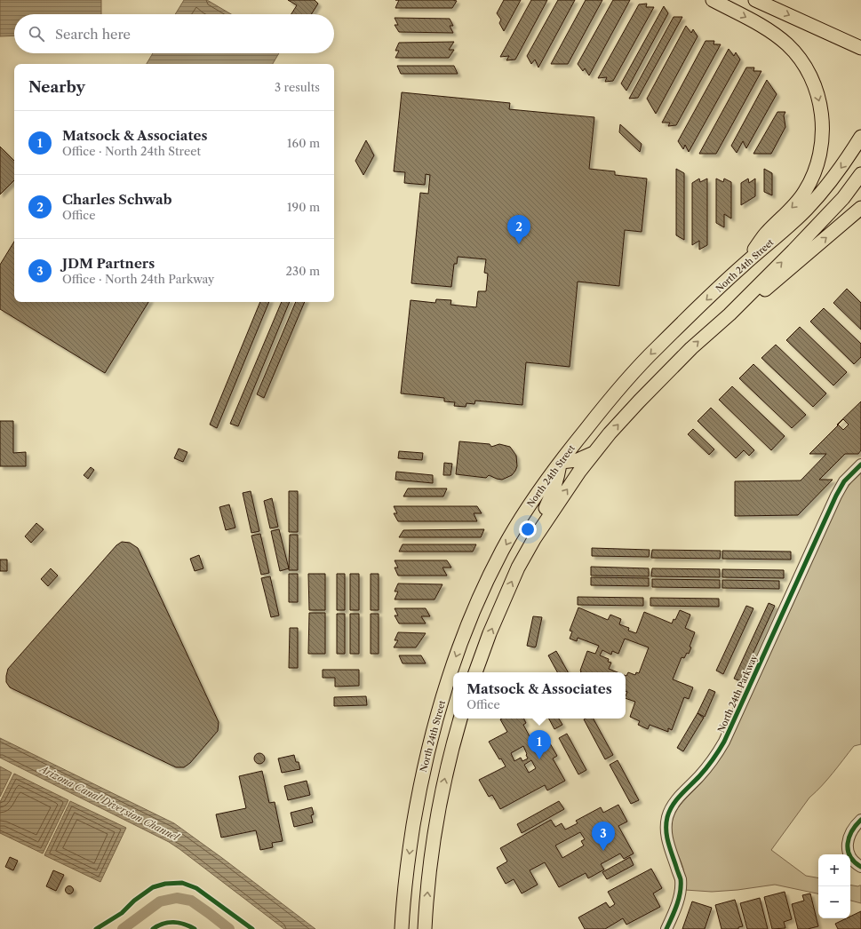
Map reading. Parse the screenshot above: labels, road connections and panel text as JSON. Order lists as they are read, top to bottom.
{
  "streets": {
    "main road": ["North 24th Street"],
    "street": ["North 24th Parkway"]
  },
  "water": ["Arizona Canal Diversion Channel"],
  "page": {
    "search": "Search here",
    "heading": ["Nearby", "3 results"],
    "list": [
      {
        "mark": "1",
        "name": "Matsock & Associates",
        "note": "Office · North 24th Street",
        "value": "160 m"
      },
      {
        "mark": "2",
        "name": "Charles Schwab",
        "note": "Office",
        "value": "190 m"
      },
      {
        "mark": "3",
        "name": "JDM Partners",
        "note": "Office · North 24th Parkway",
        "value": "230 m"
      }
    ],
    "pins": ["2", "1", "3"],
    "popup": ["Matsock & Associates", "Office"],
    "map_buttons": ["+", "−"]
  }
}
